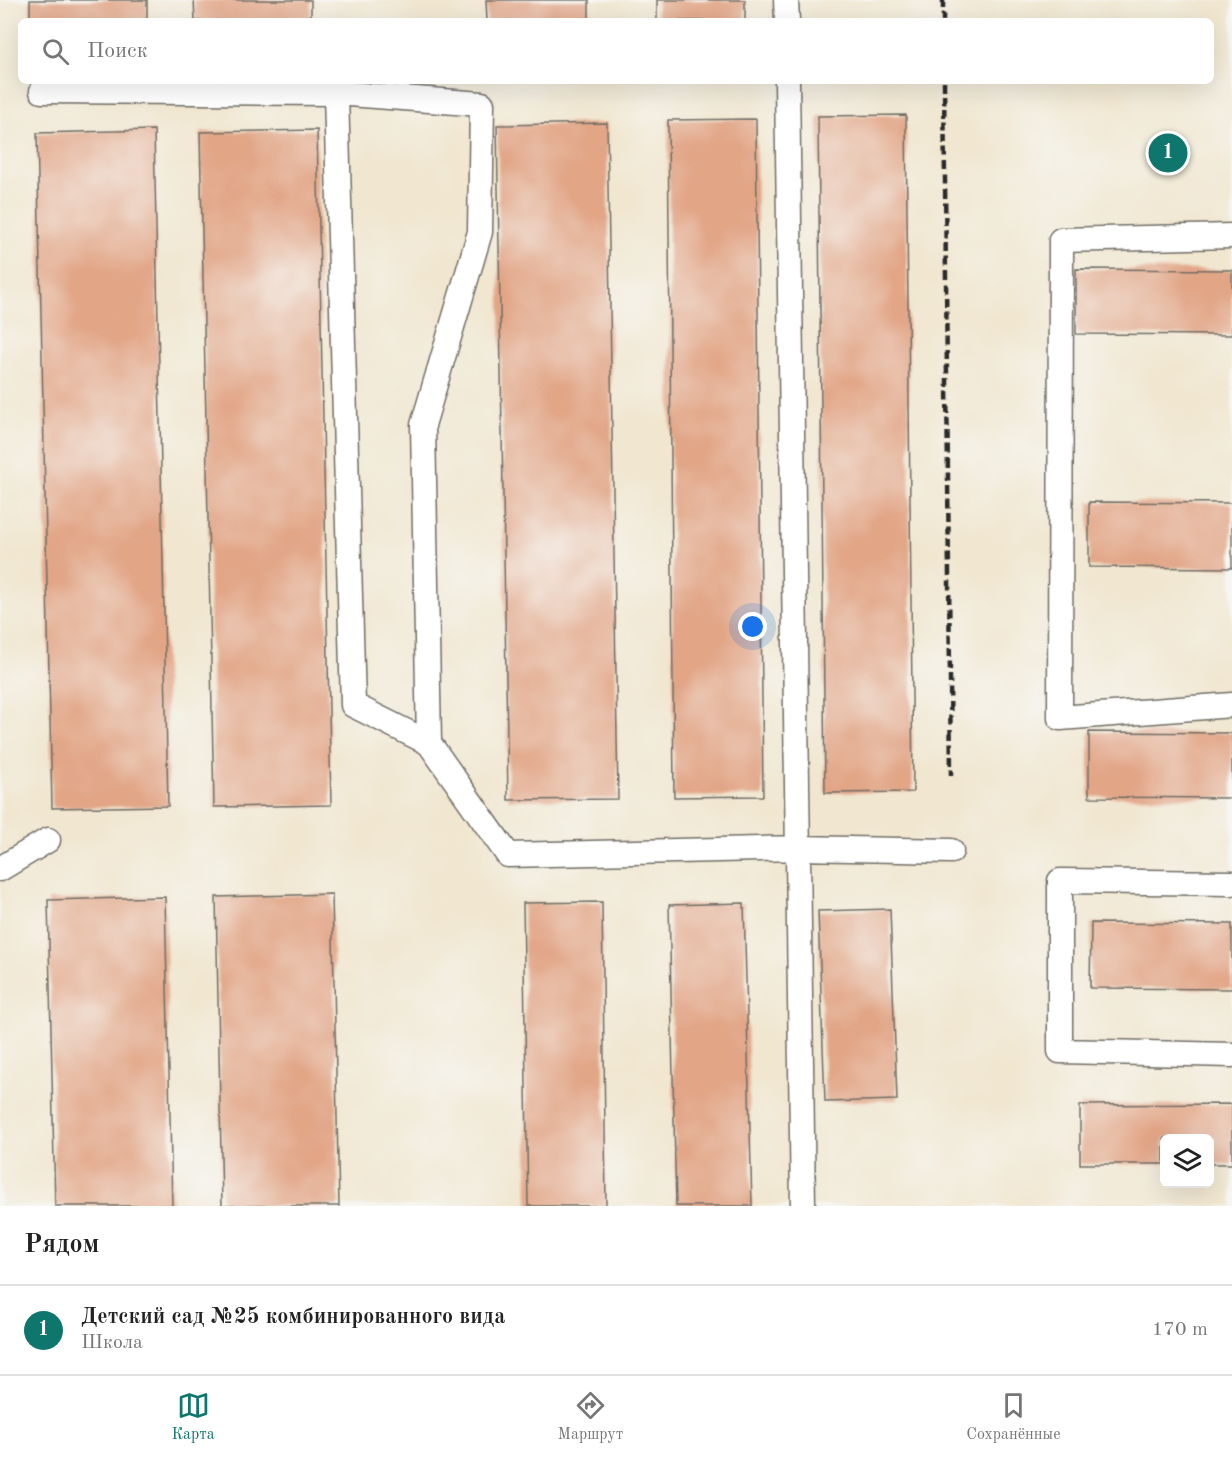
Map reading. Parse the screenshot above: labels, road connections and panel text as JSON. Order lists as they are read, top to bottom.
{
  "page": {
    "search": "Поиск",
    "pins": "1",
    "heading": "Рядом",
    "list": [
      {
        "mark": "1",
        "name": "Детский сад №25 комбинированного вида",
        "note": "Школа",
        "value": "170 m"
      }
    ],
    "nav": ["Карта", "Маршрут", "Сохранённые"]
  }
}
